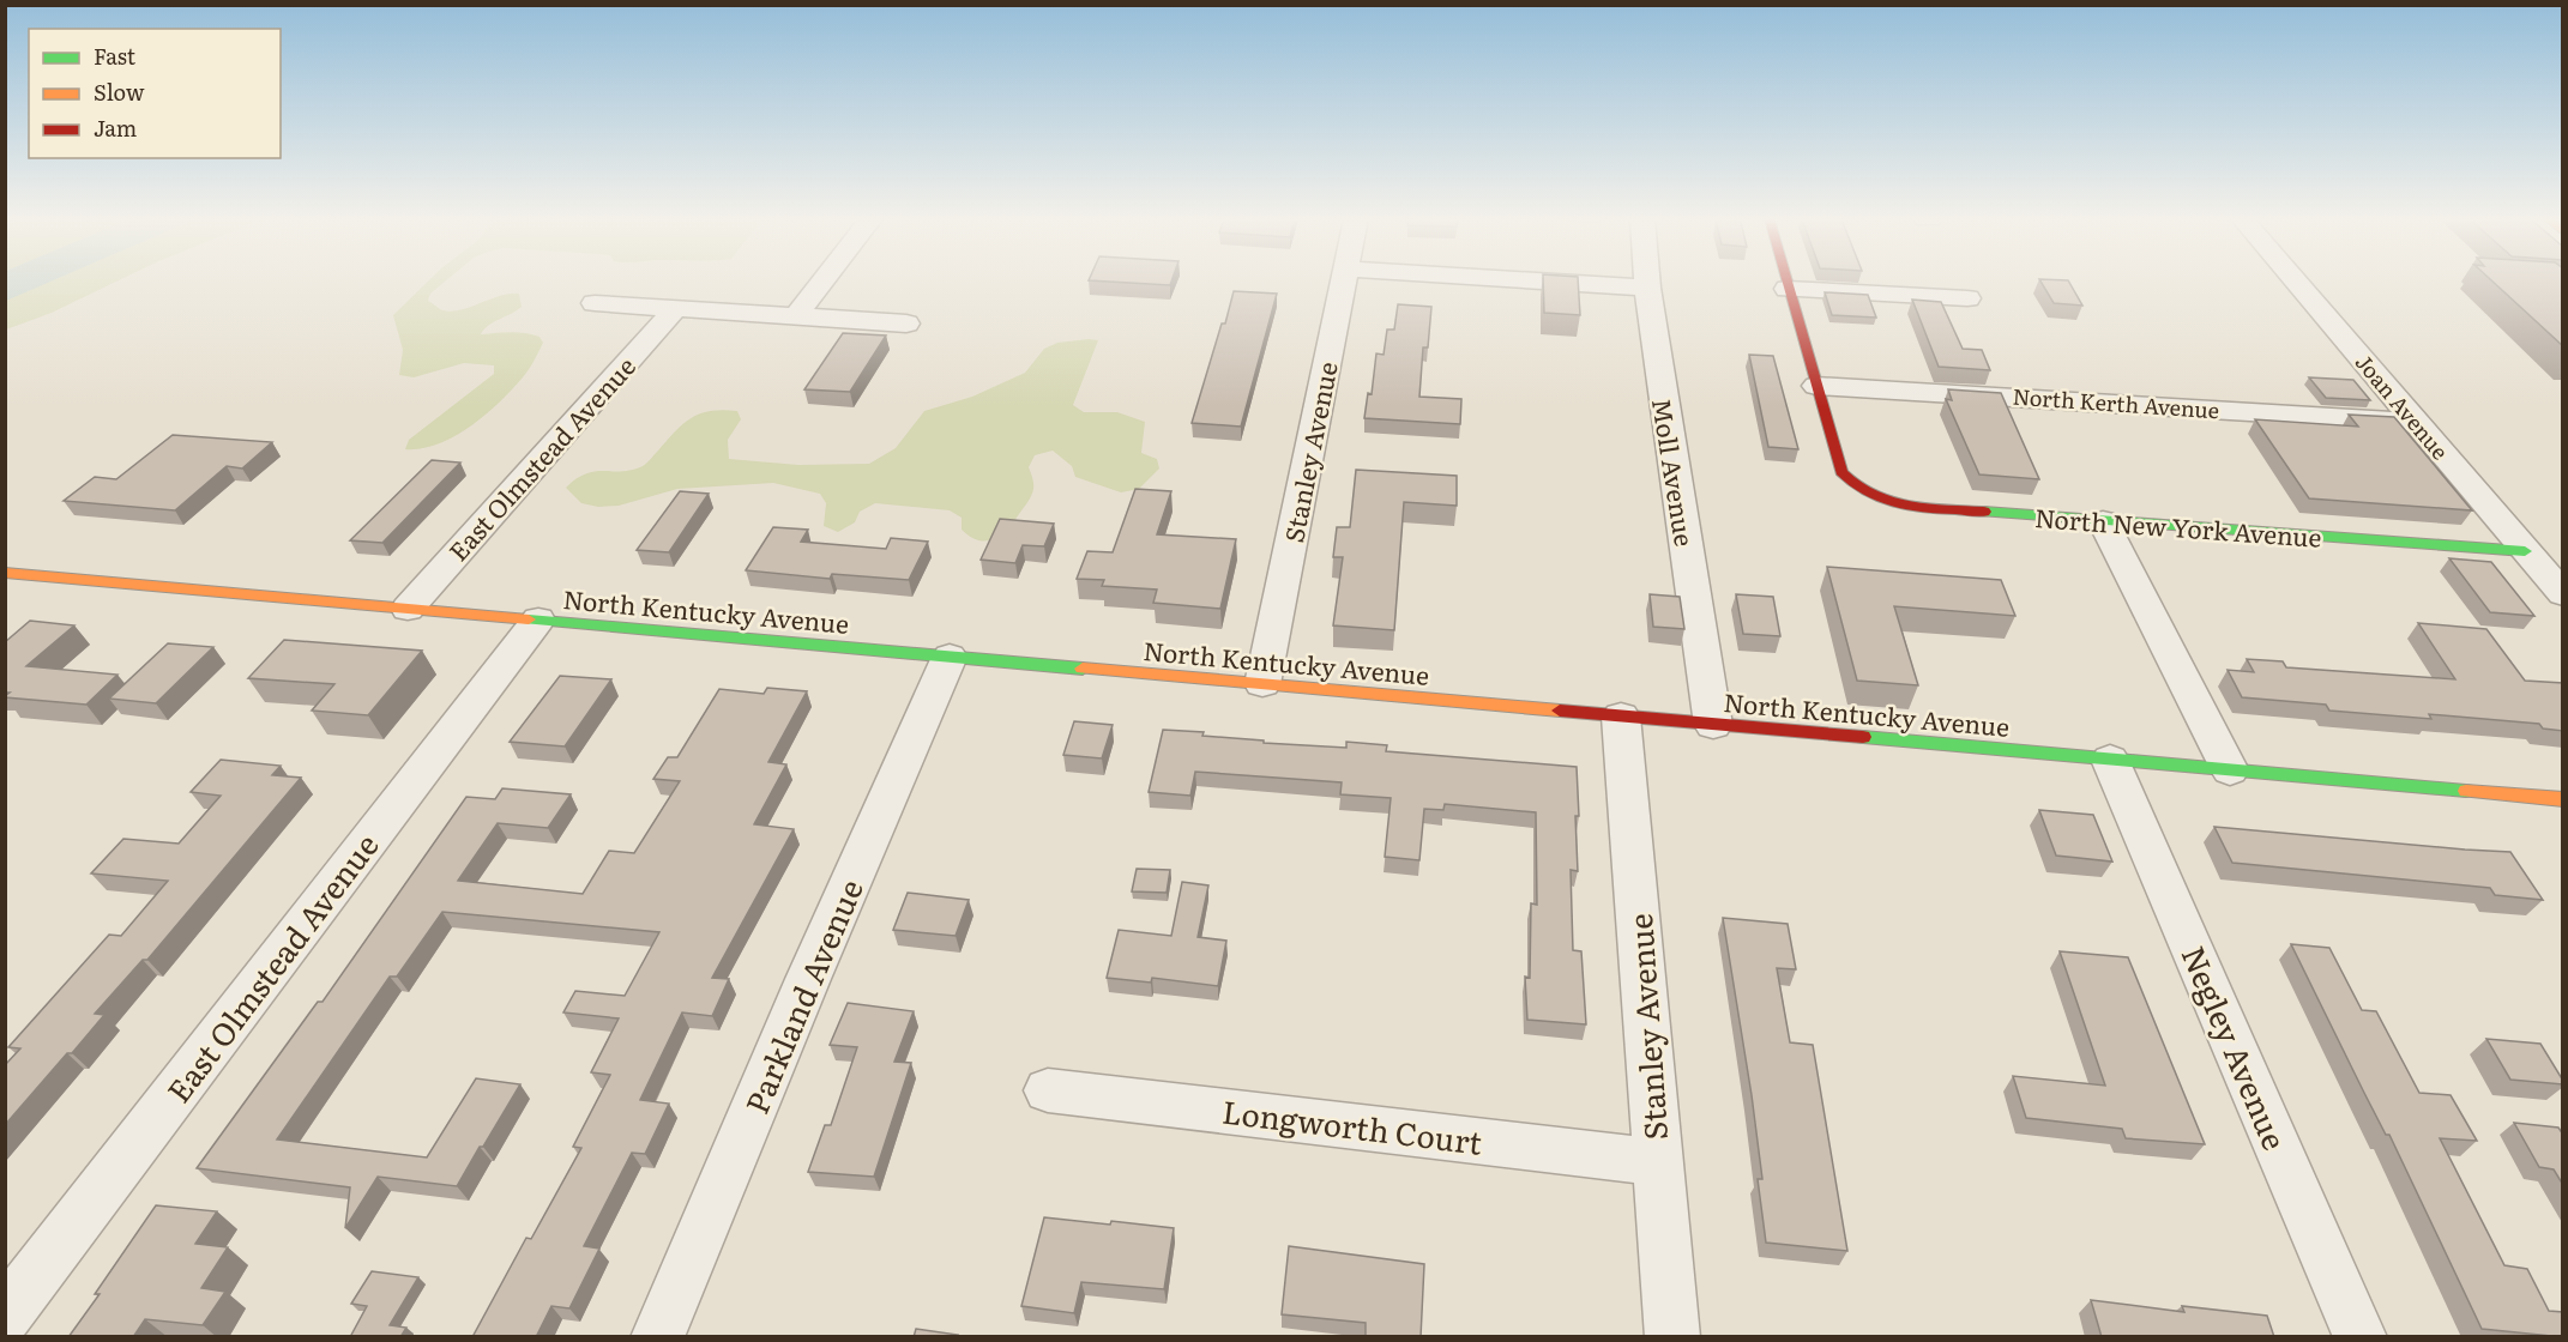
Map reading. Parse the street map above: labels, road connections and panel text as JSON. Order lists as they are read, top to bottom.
{
  "streets": {
    "street": [
      "North Kerth Avenue",
      "Joan Avenue",
      "Stanley Avenue",
      "East Olmstead Avenue",
      "Moll Avenue",
      "North New York Avenue",
      "North Kentucky Avenue",
      "Parkland Avenue",
      "Negley Avenue",
      "Longworth Court"
    ]
  },
  "crossings": [
    ["North Kerth Avenue", "Joan Avenue"],
    ["North Kerth Avenue", "North New York Avenue"],
    ["Joan Avenue", "North New York Avenue"],
    ["Stanley Avenue", "North Kentucky Avenue"],
    ["Stanley Avenue", "Longworth Court"],
    ["East Olmstead Avenue", "North Kentucky Avenue"],
    ["Moll Avenue", "North Kentucky Avenue"],
    ["North Kentucky Avenue", "Parkland Avenue"],
    ["North Kentucky Avenue", "Negley Avenue"]
  ],
  "legend": ["Fast", "Slow", "Jam"]
}
